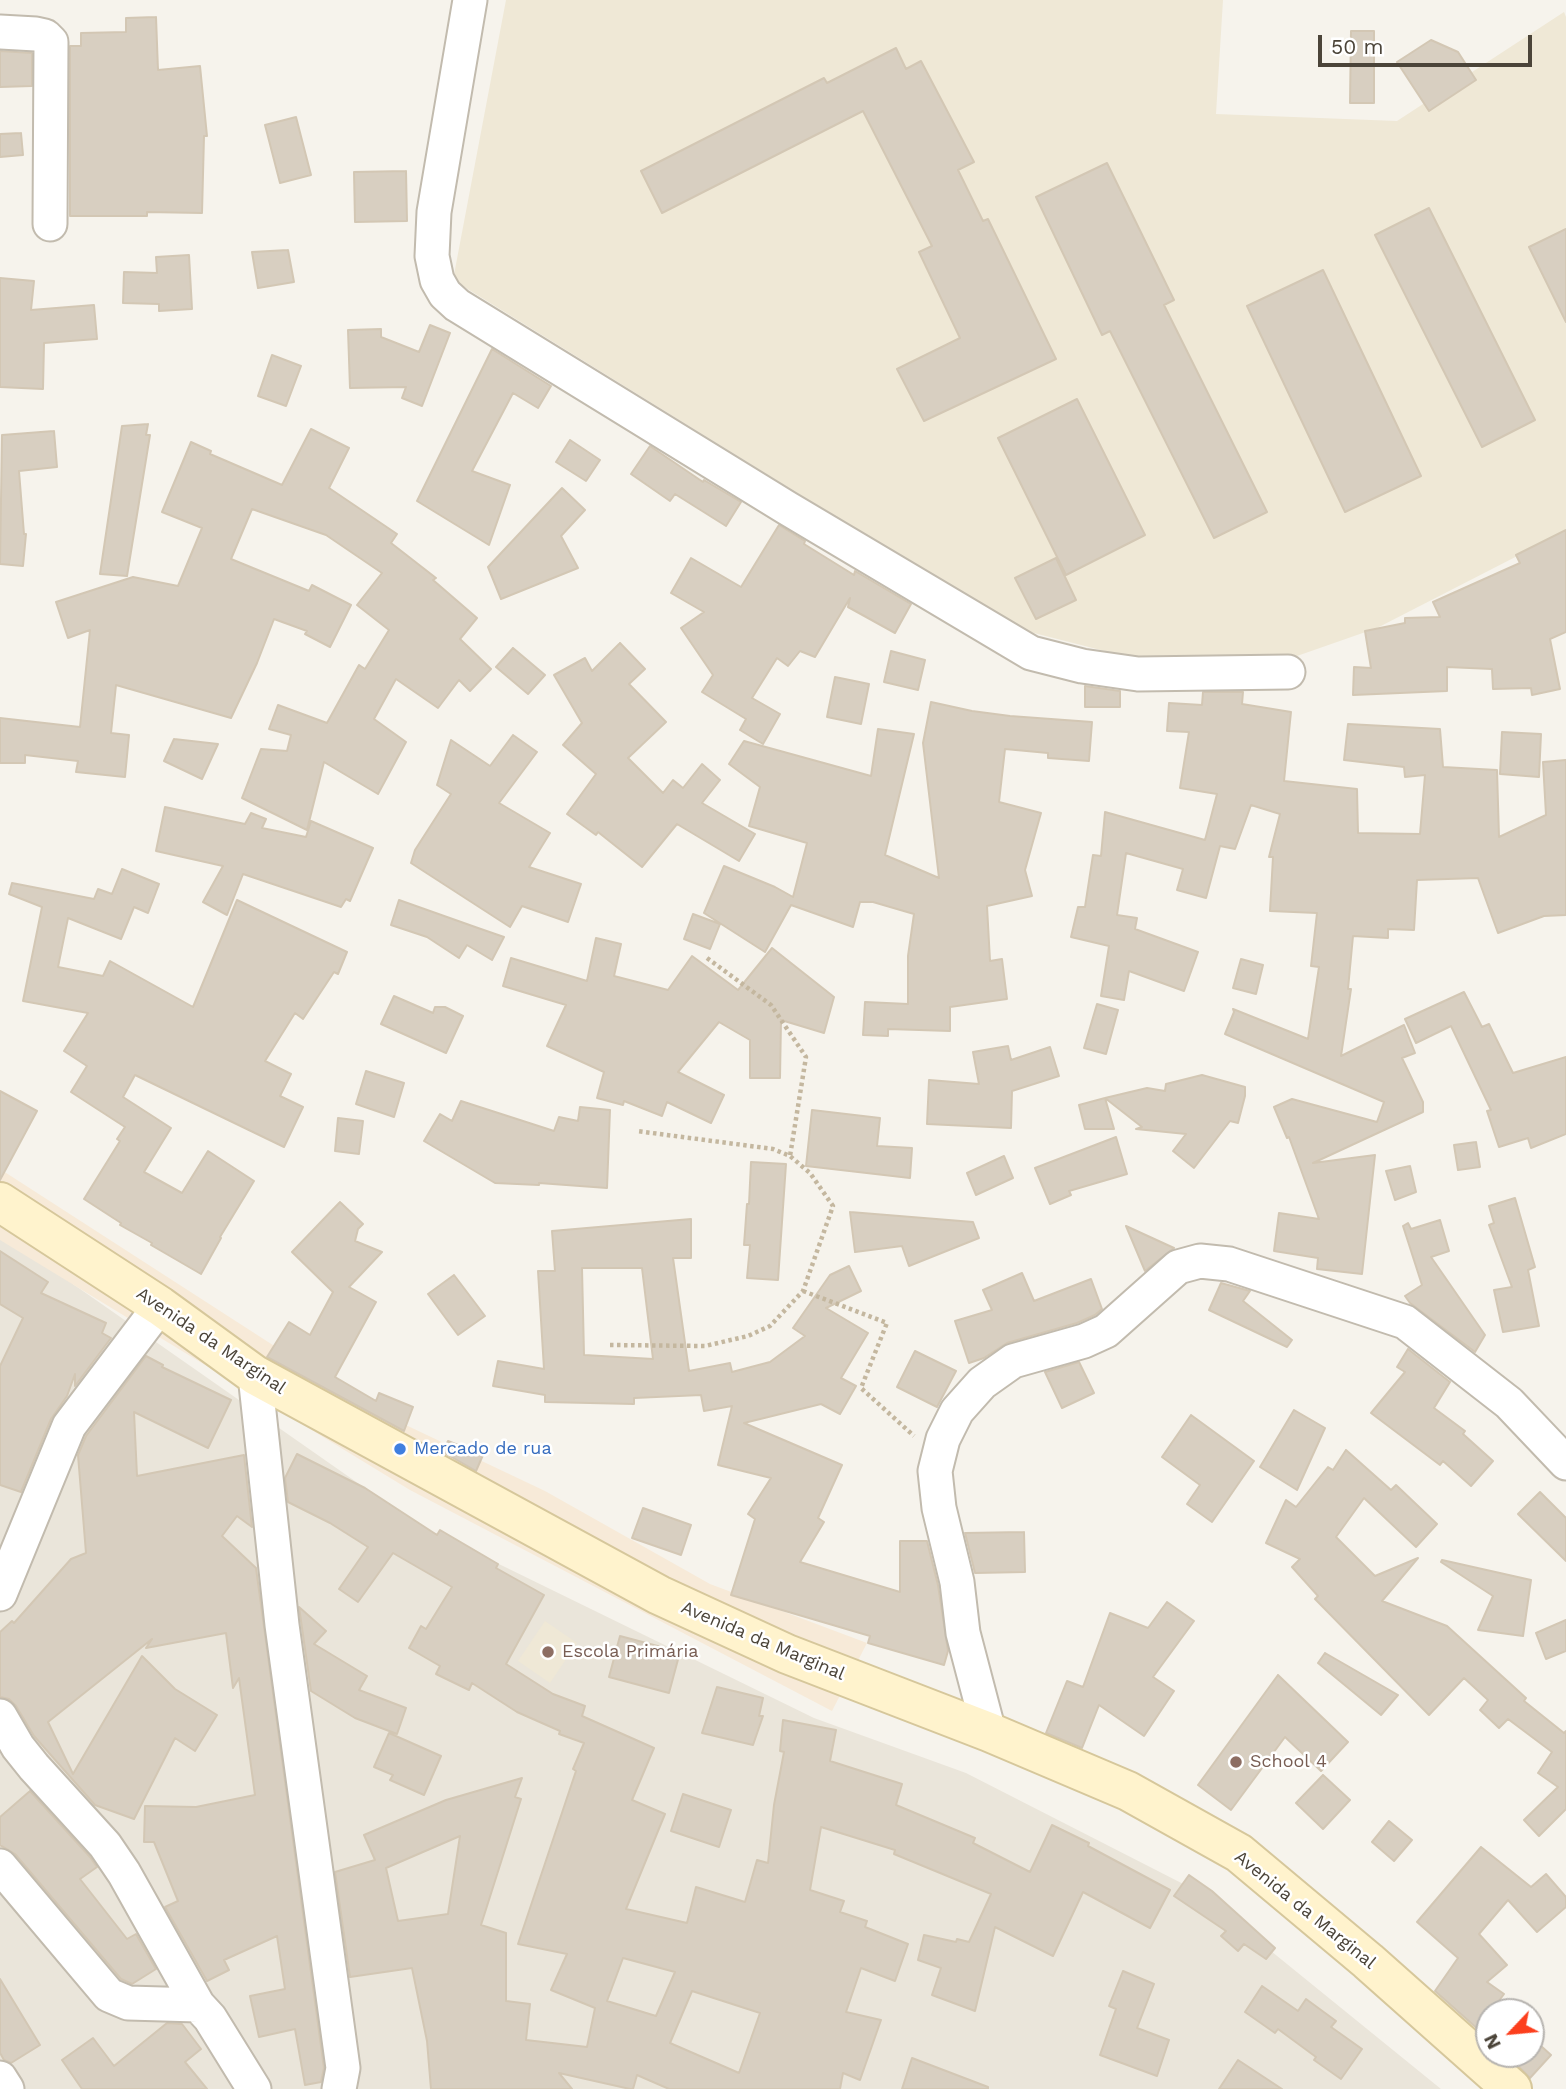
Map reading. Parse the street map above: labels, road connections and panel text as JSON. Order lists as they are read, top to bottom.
{
  "streets": {
    "street": ["Avenida da Marginal"]
  },
  "places": ["Mercado de rua", "Escola Primária", "School 4"],
  "scale_bar": "50 m",
  "north": "bottom left"
}
